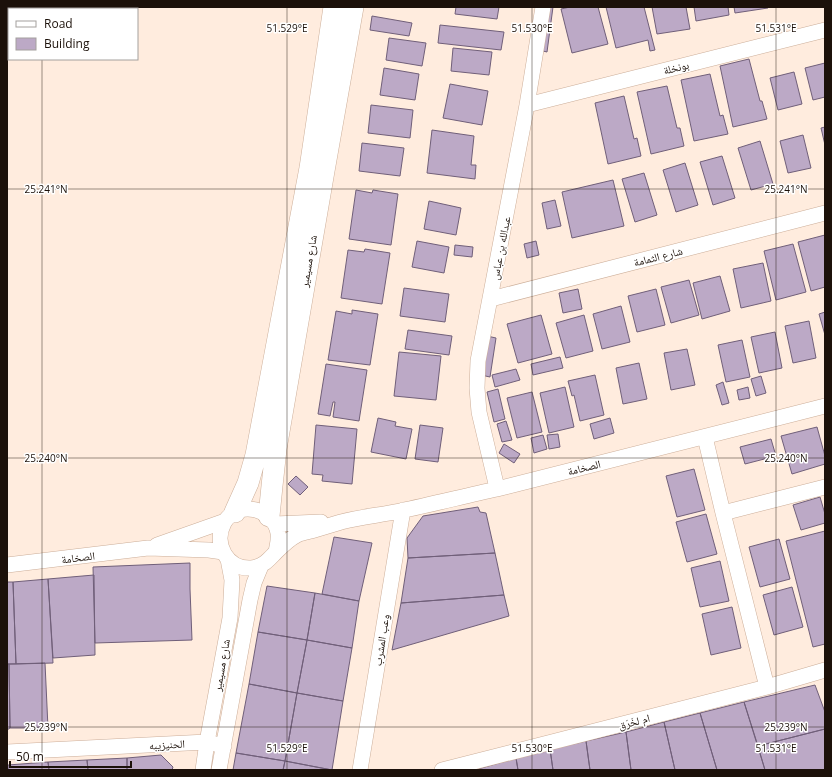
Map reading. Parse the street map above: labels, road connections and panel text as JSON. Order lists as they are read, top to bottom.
{
  "streets": {
    "street": [
      "بونخلة",
      "عبدالله بن عباس",
      "شارع الثمامة",
      "شارع مسيمير",
      "الصخامة",
      "وعب المشرب",
      "ام لخَرَق",
      "الحنيزيبه"
    ]
  },
  "crossings": [
    ["بونخلة", "عبدالله بن عباس"],
    ["عبدالله بن عباس", "شارع الثمامة"],
    ["عبدالله بن عباس", "الصخامة"],
    ["شارع مسيمير", "الصخامة"],
    ["شارع مسيمير", "الحنيزيبه"],
    ["الصخامة", "وعب المشرب"]
  ],
  "legend": ["Road", "Building"],
  "scale_bar": "50 m",
  "coordinates": [
    "51.529°E",
    "51.530°E",
    "51.531°E",
    "25.241°N",
    "25.240°N",
    "25.239°N"
  ]
}
